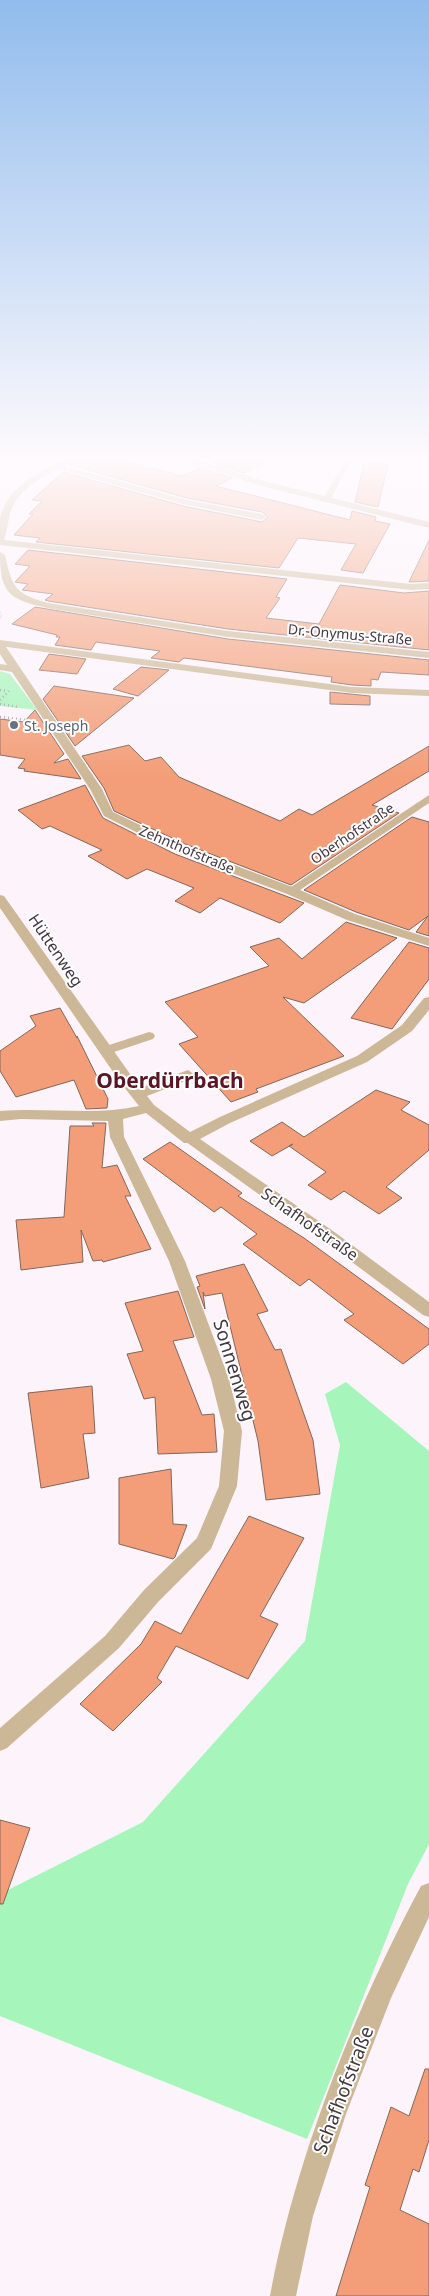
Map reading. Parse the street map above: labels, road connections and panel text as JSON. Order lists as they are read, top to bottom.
{
  "streets": {
    "street": [
      "Dr.-Onymus-Straße",
      "Oberhofstraße",
      "Zehnthofstraße",
      "Hüttenweg",
      "Schafhofstraße",
      "Sonnenweg"
    ]
  },
  "crossings": [
    ["Oberhofstraße", "Zehnthofstraße"],
    ["Hüttenweg", "Schafhofstraße"]
  ],
  "districts": ["Oberdürrbach"],
  "places": ["St. Joseph"]
}
